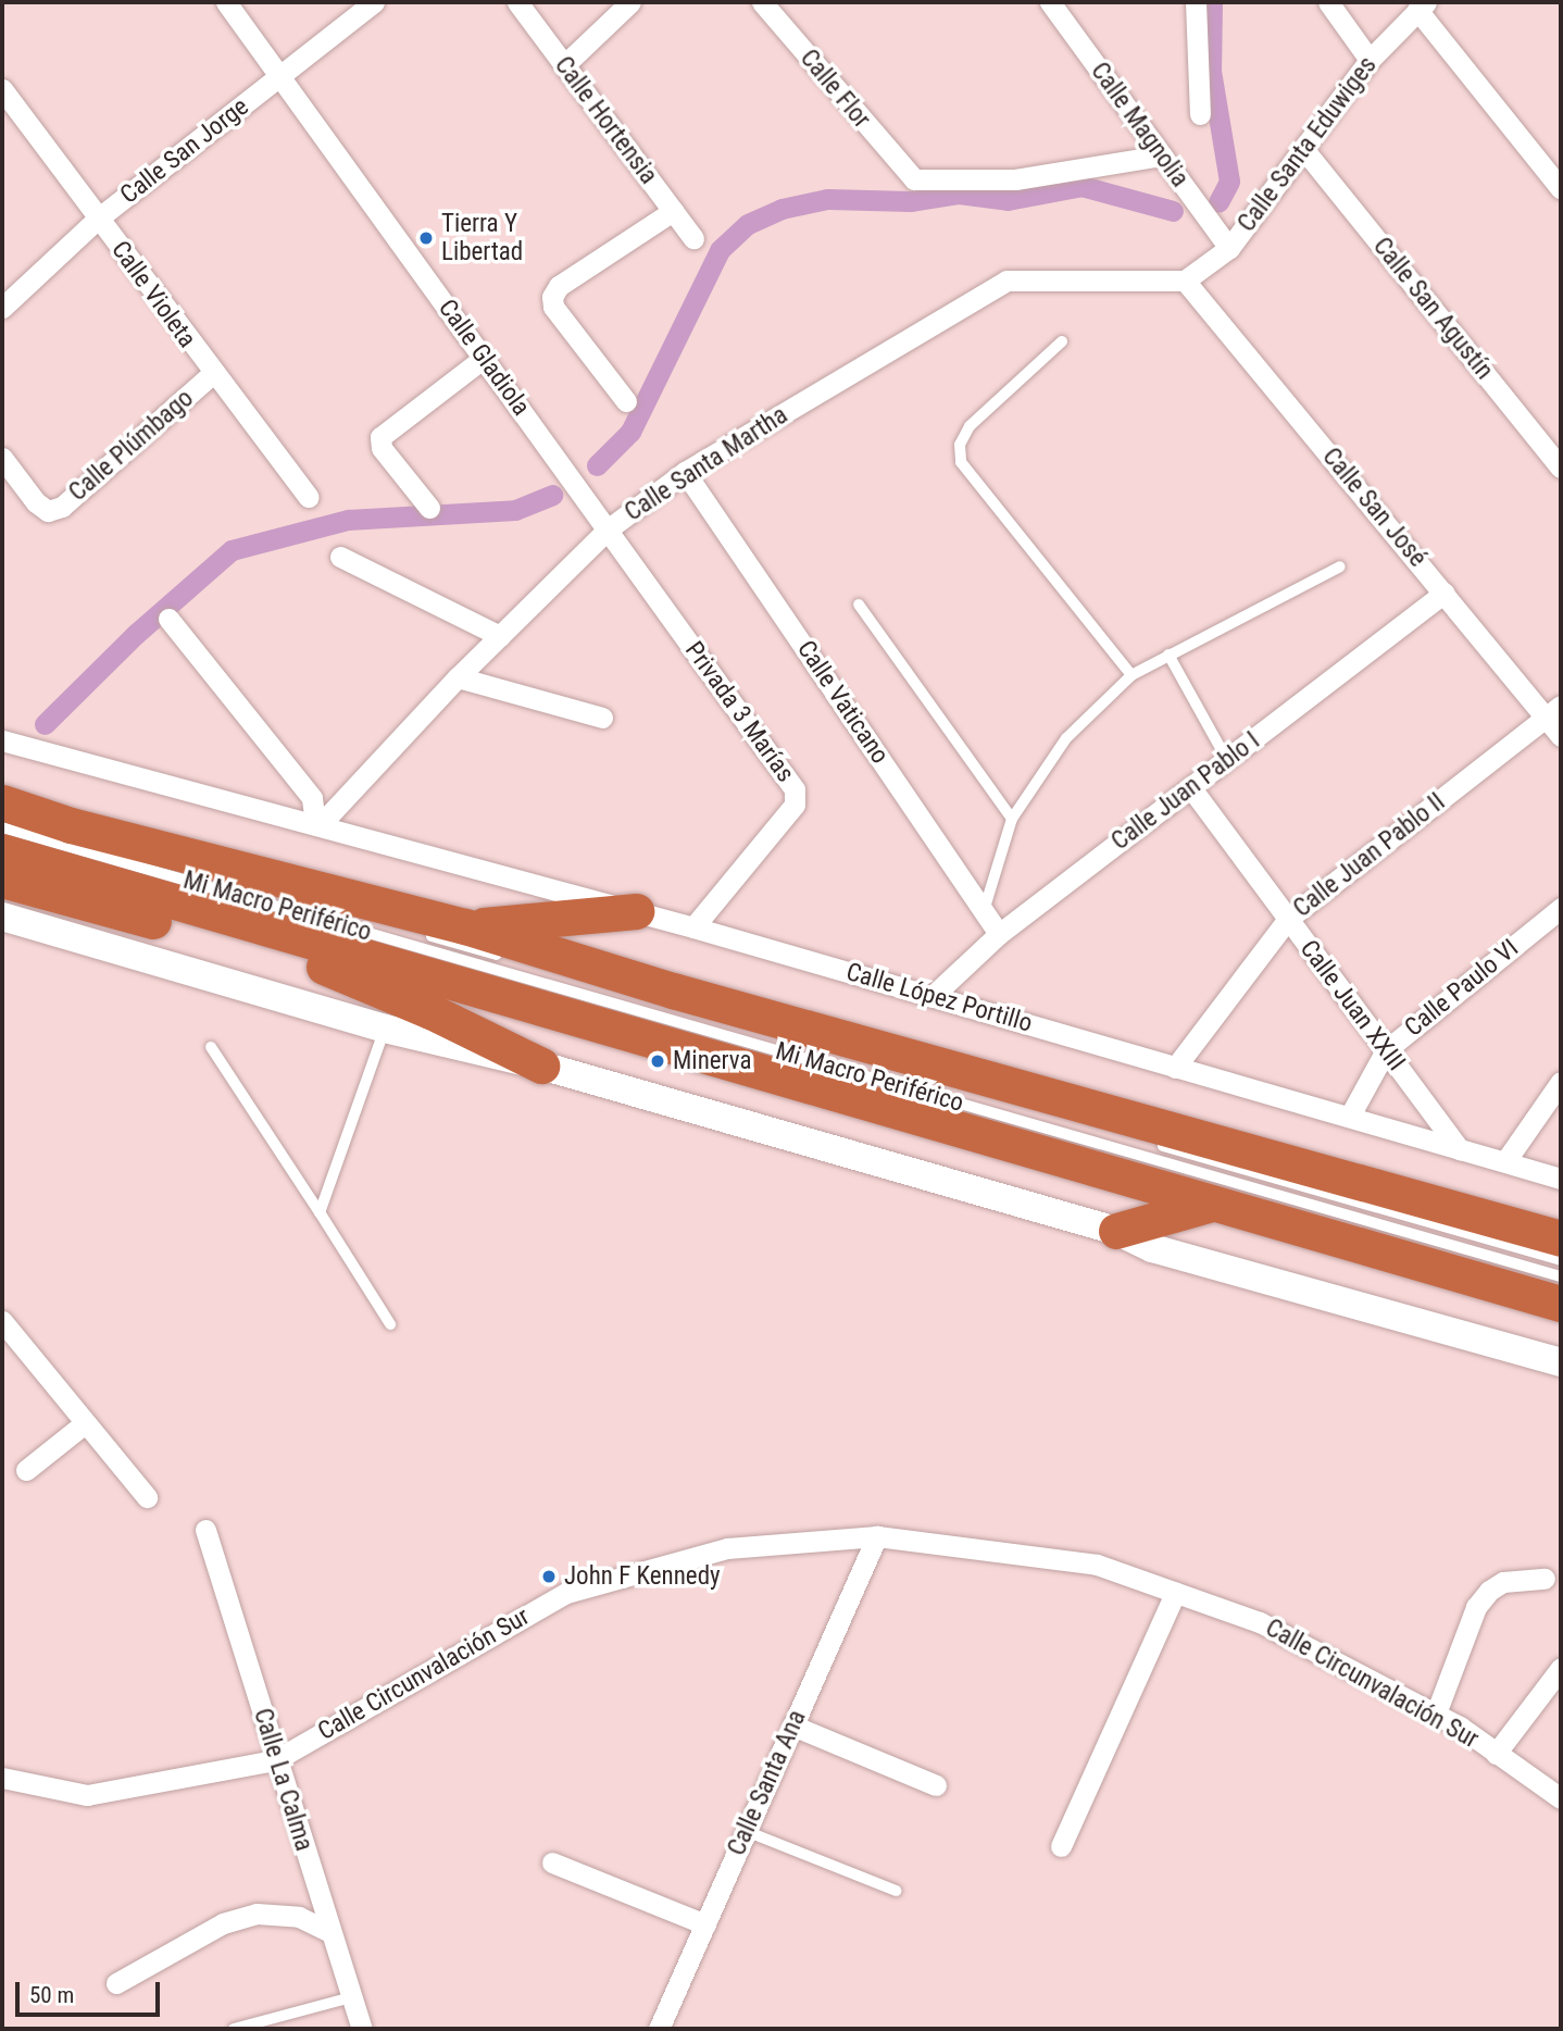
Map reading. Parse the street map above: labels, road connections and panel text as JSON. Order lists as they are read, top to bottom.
{
  "streets": {
    "street": [
      "Calle Flor",
      "Calle Hortensia",
      "Calle Magnolia",
      "Calle Santa Eduwiges",
      "Calle San Jorge",
      "Calle Violeta",
      "Calle San Agustín",
      "Calle Gladiola",
      "Calle Plúmbago",
      "Calle Santa Martha",
      "Calle San José",
      "Calle Vaticano",
      "Privada 3 Marías",
      "Calle Juan Pablo I",
      "Calle Juan Pablo II",
      "Calle Paulo VI",
      "Calle López Portillo",
      "Calle Juan XXIII",
      "Calle Circunvalación Sur",
      "Calle La Calma",
      "Calle Santa Ana"
    ],
    "lane": ["Mi Macro Periférico"]
  },
  "crossings": [
    ["Calle Flor", "Calle Magnolia"],
    ["Calle Magnolia", "Calle Santa Eduwiges"],
    ["Calle Santa Eduwiges", "Calle San Agustín"],
    ["Calle Santa Eduwiges", "Calle Santa Martha"],
    ["Calle Santa Eduwiges", "Calle San José"],
    ["Calle San Jorge", "Calle Violeta"],
    ["Calle San Jorge", "Calle Gladiola"],
    ["Calle Violeta", "Calle Plúmbago"],
    ["Calle Gladiola", "Calle Santa Martha"],
    ["Calle Gladiola", "Privada 3 Marías"],
    ["Calle Santa Martha", "Calle San José"],
    ["Calle Santa Martha", "Calle Vaticano"],
    ["Calle Santa Martha", "Privada 3 Marías"],
    ["Calle Santa Martha", "Calle López Portillo"],
    ["Calle San José", "Calle Juan Pablo I"],
    ["Calle San José", "Calle Juan Pablo II"],
    ["Calle Vaticano", "Calle Juan Pablo I"],
    ["Privada 3 Marías", "Calle López Portillo"],
    ["Calle Juan Pablo I", "Calle López Portillo"],
    ["Calle Juan Pablo I", "Calle Juan XXIII"],
    ["Calle Juan Pablo II", "Calle López Portillo"],
    ["Calle Juan Pablo II", "Calle Juan XXIII"],
    ["Calle Paulo VI", "Calle López Portillo"],
    ["Calle Paulo VI", "Calle Juan XXIII"],
    ["Calle López Portillo", "Calle Juan XXIII"],
    ["Calle Circunvalación Sur", "Calle La Calma"],
    ["Calle Circunvalación Sur", "Calle Santa Ana"]
  ],
  "places": ["Tierra Y Libertad", "Minerva", "John F Kennedy"],
  "scale_bar": "50 m"
}
